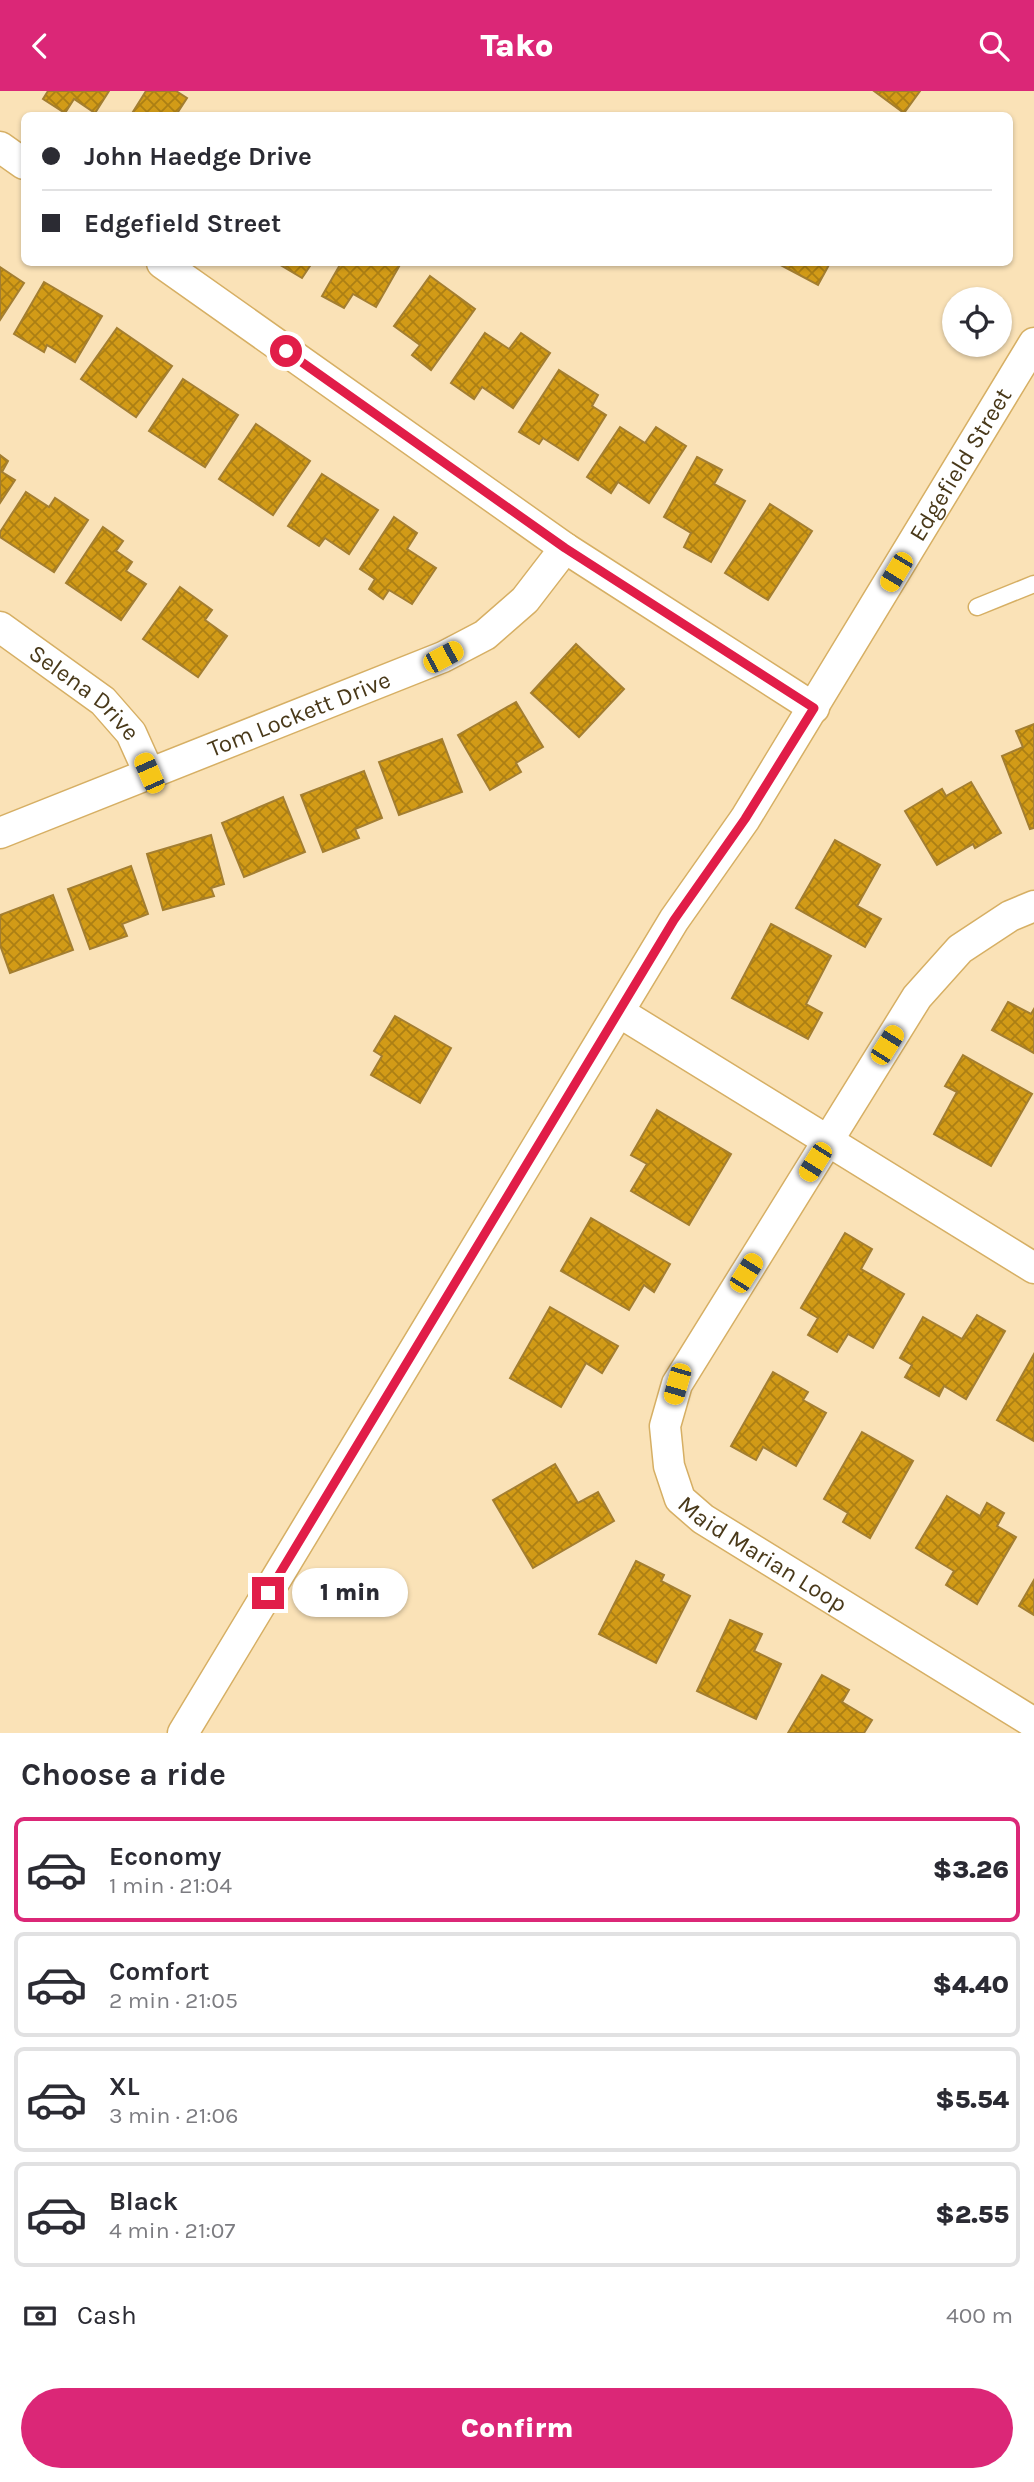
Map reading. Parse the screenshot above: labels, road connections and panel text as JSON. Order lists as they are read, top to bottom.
{
  "streets": {
    "street": [
      "Edgefield Street",
      "Selena Drive",
      "Tom Lockett Drive",
      "Maid Marian Loop"
    ]
  },
  "crossings": [
    ["Selena Drive", "Tom Lockett Drive"]
  ],
  "page": {
    "header": "Tako",
    "banner": ["John Haedge Drive", "Edgefield Street"],
    "bubble": "1 min",
    "heading": "Choose a ride",
    "list": [
      {
        "name": "Economy",
        "note": "1 min · 21:04",
        "value": "$3.26"
      },
      {
        "name": "Comfort",
        "note": "2 min · 21:05",
        "value": "$4.40"
      },
      {
        "name": "XL",
        "note": "3 min · 21:06",
        "value": "$5.54"
      },
      {
        "name": "Black",
        "note": "4 min · 21:07",
        "value": "$2.55"
      }
    ],
    "pay": ["Cash", "400 m"],
    "buttons": "Confirm"
  }
}
